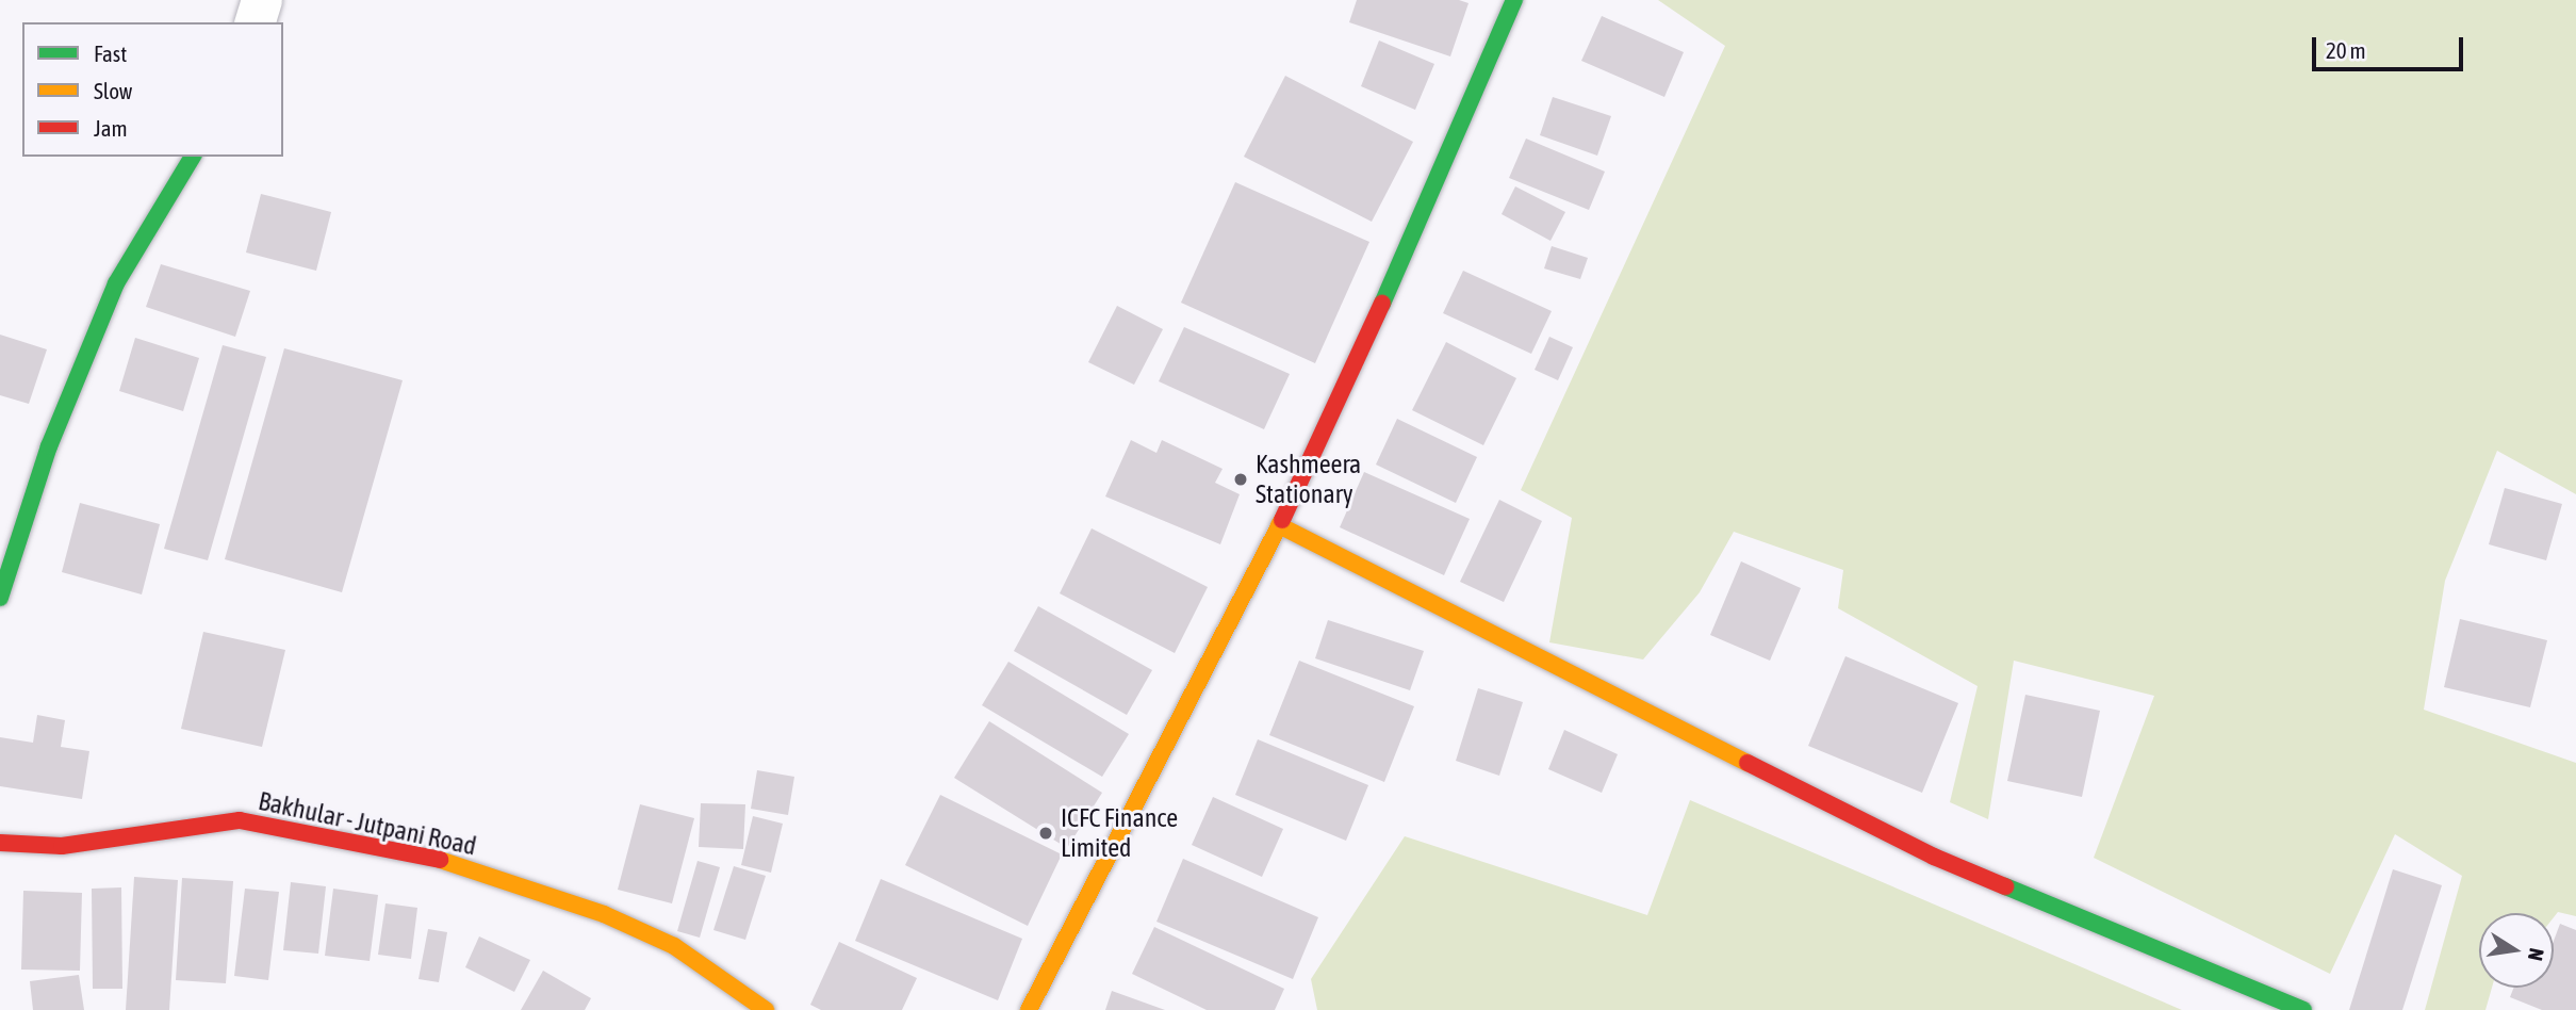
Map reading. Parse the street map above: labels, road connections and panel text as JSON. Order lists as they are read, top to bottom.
{
  "streets": {
    "street": ["Bakhular - Jutpani Road"]
  },
  "places": ["Kashmeera Stationary", "ICFC Finance Limited"],
  "legend": ["Fast", "Slow", "Jam"],
  "scale_bar": "20 m",
  "north": "right"
}
